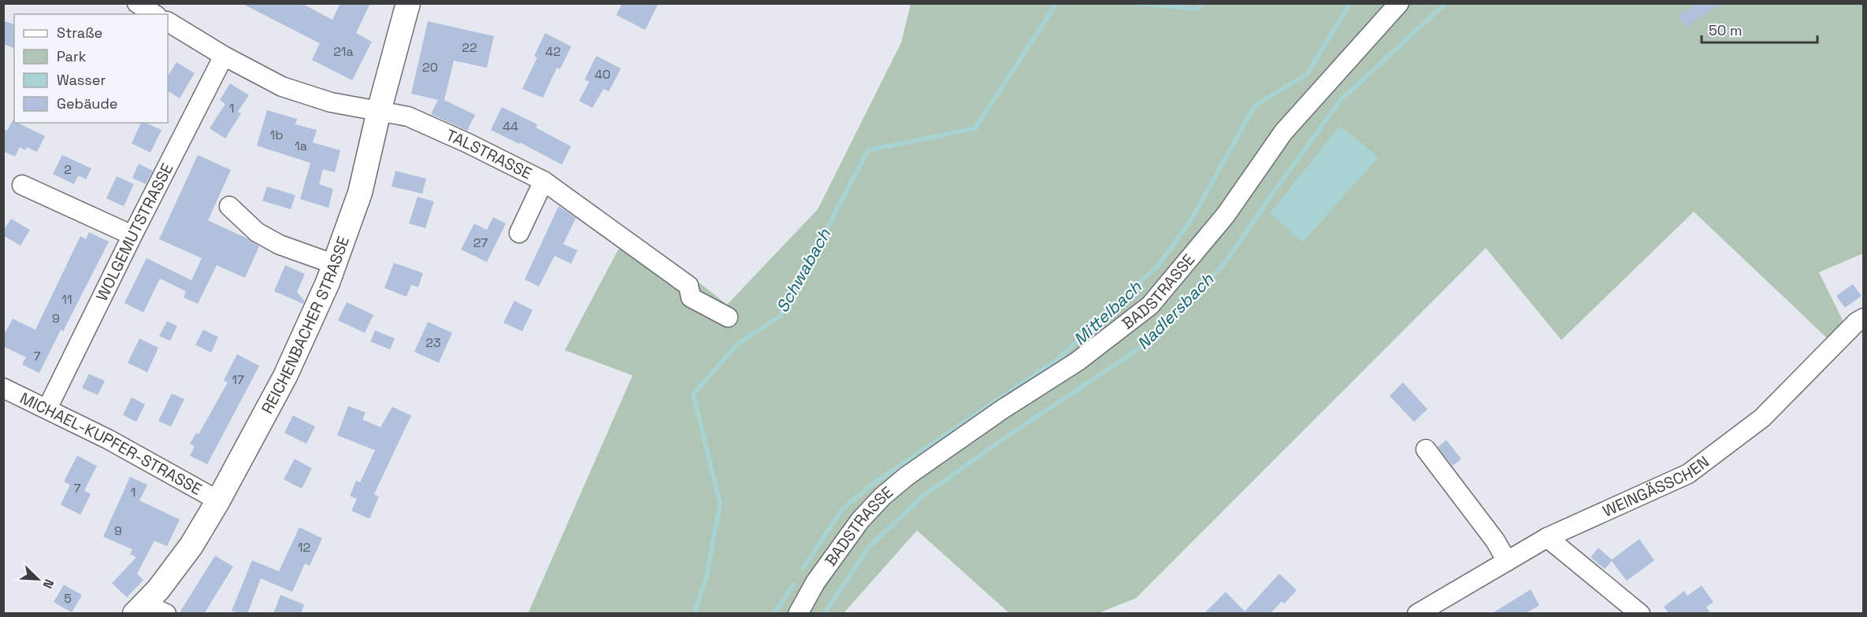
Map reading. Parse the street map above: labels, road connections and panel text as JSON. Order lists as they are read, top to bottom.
{
  "streets": {
    "main road": ["REICHENBACHER STRASSE"],
    "street": [
      "TALSTRASSE",
      "WOLGEMUTSTRASSE",
      "BADSTRASSE",
      "MICHAEL-KUPFER-STRASSE",
      "WEINGÄSSCHEN"
    ]
  },
  "crossings": [
    ["TALSTRASSE", "WOLGEMUTSTRASSE"],
    ["TALSTRASSE", "REICHENBACHER STRASSE"],
    ["WOLGEMUTSTRASSE", "MICHAEL-KUPFER-STRASSE"],
    ["REICHENBACHER STRASSE", "MICHAEL-KUPFER-STRASSE"]
  ],
  "water": ["Schwabach", "Nadlersbach", "Mittelbach"],
  "house_numbers": [
    "22",
    "21a",
    "42",
    "20",
    "40",
    "1",
    "44",
    "1b",
    "1a",
    "2",
    "27",
    "11",
    "9",
    "23",
    "7",
    "17",
    "7",
    "1",
    "9",
    "12",
    "5"
  ],
  "legend": [
    "Straße",
    "Park",
    "Wasser",
    "Gebäude"
  ],
  "scale_bar": "50 m",
  "north": "bottom right"
}
